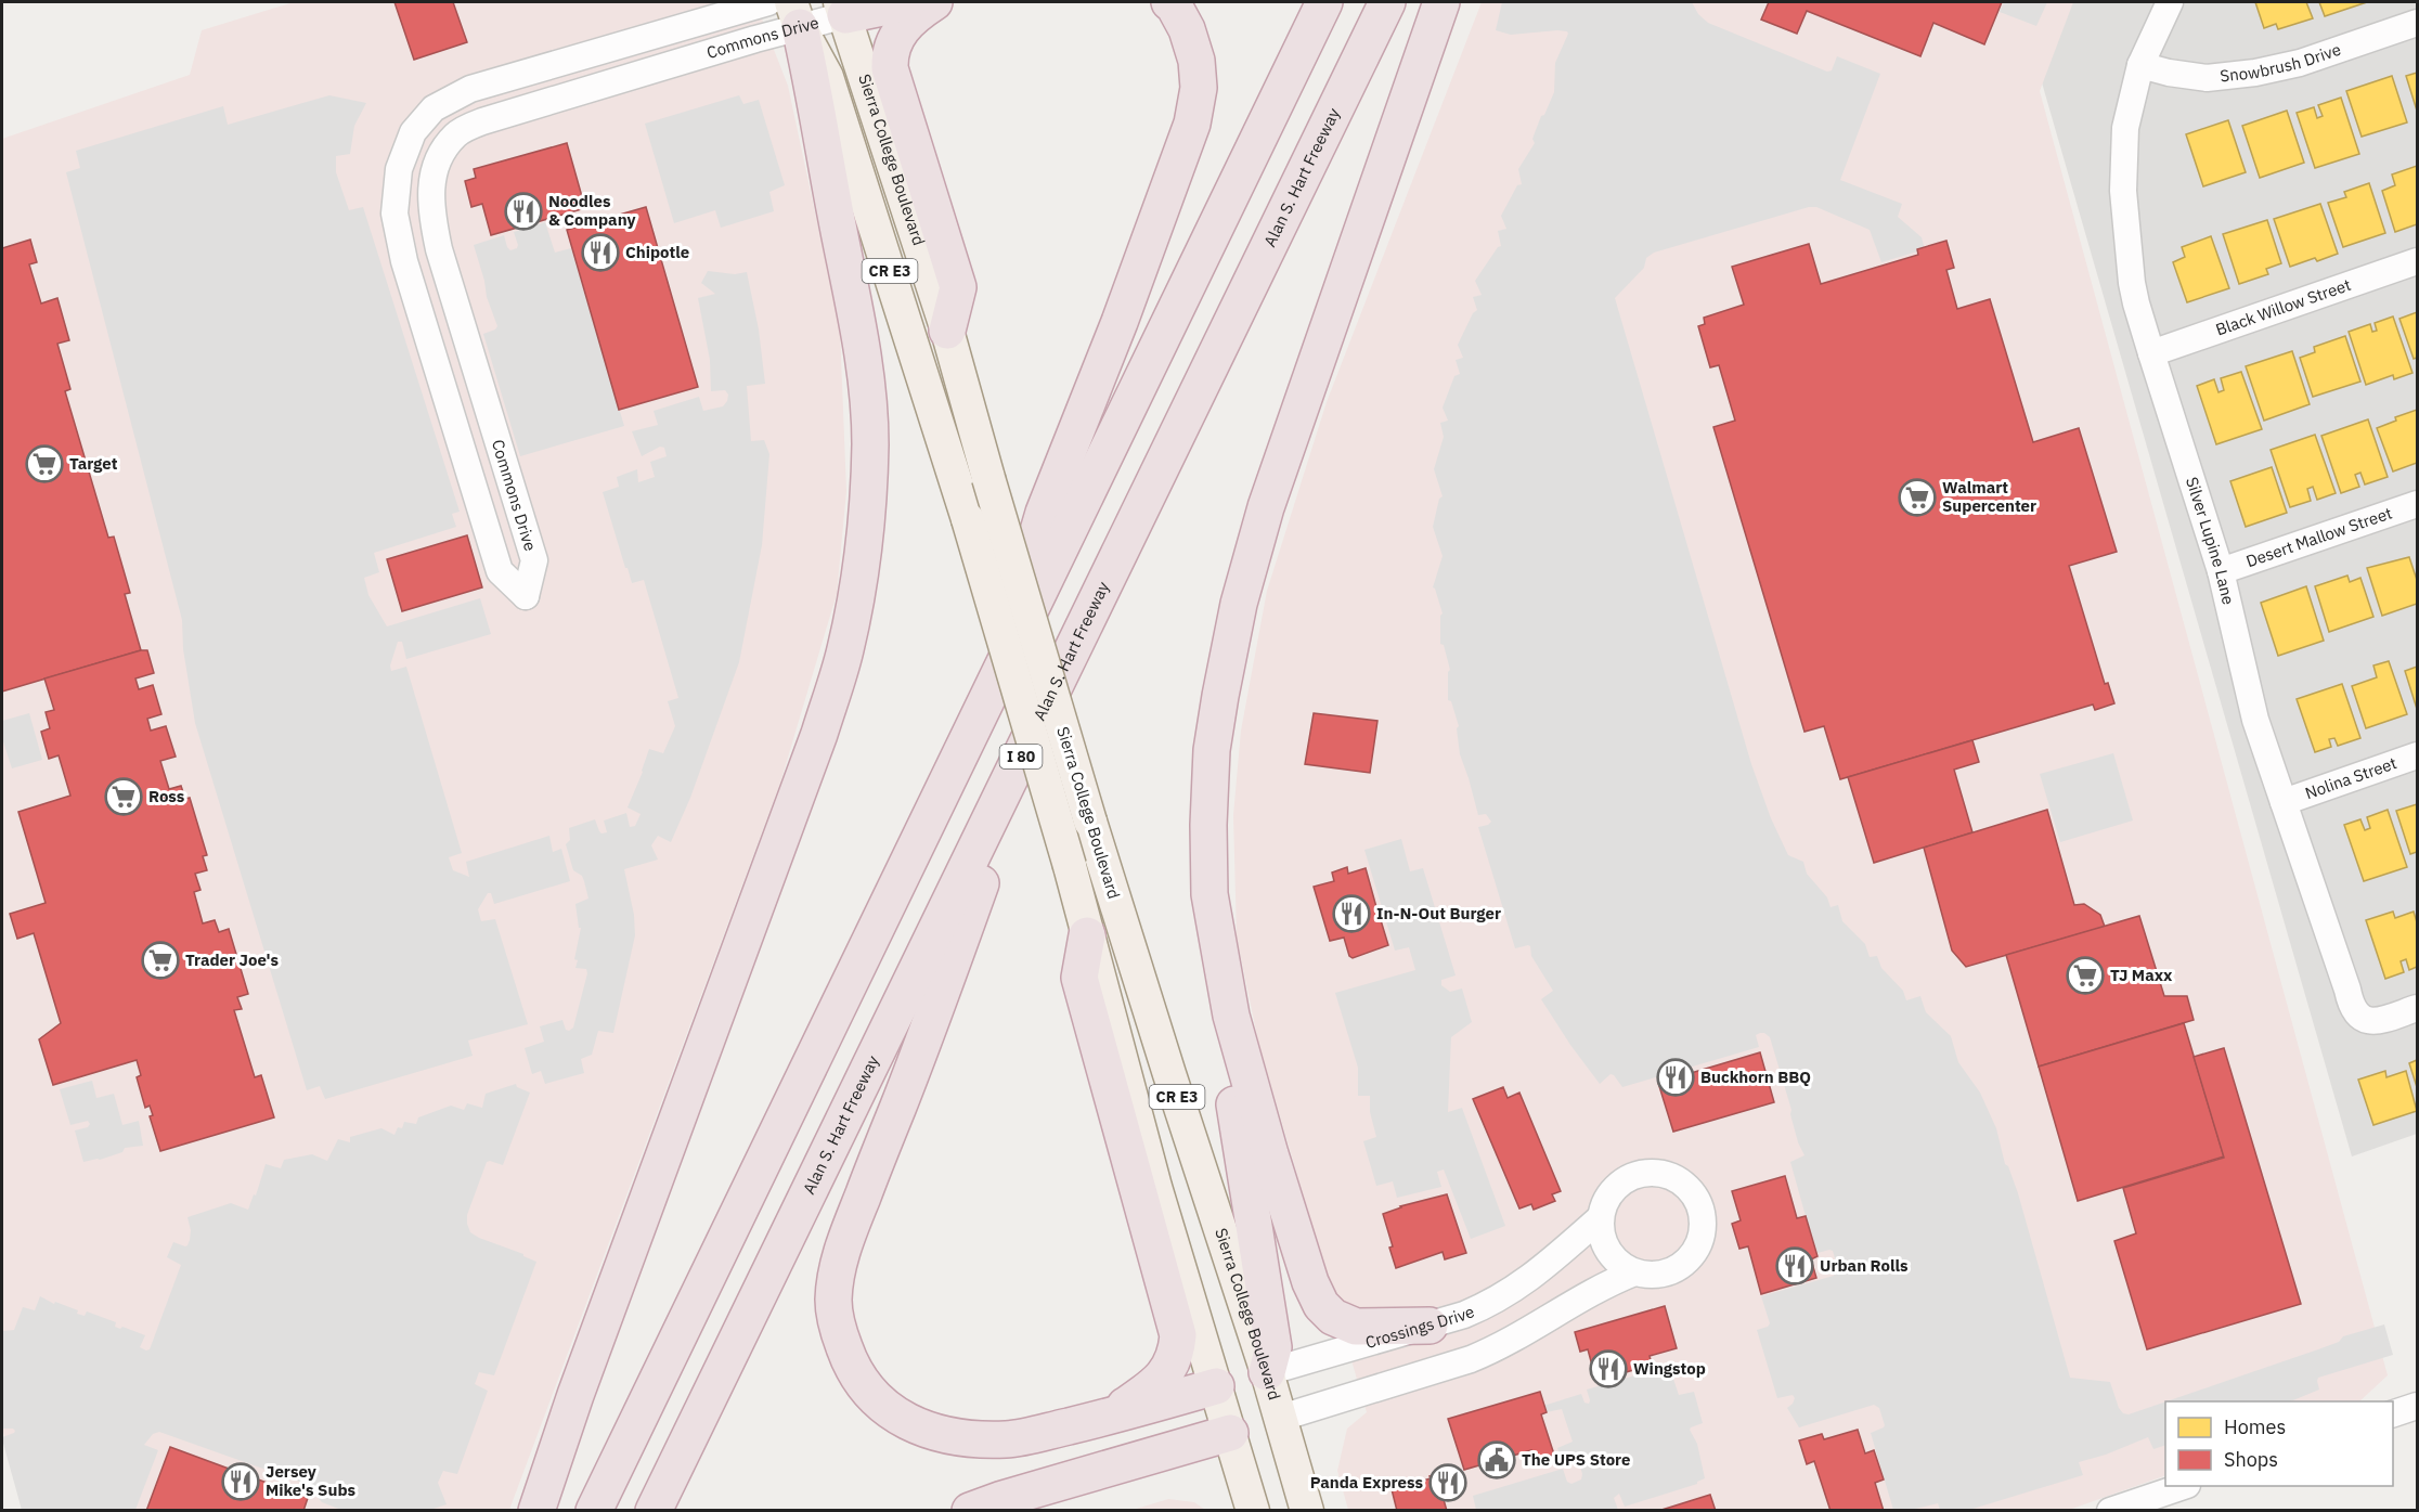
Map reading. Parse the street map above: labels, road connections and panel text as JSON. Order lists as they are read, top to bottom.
{
  "streets": {
    "highway": ["Alan S. Hart Freeway", "I 80"],
    "main road": ["Sierra College Boulevard", "CR E3", "Crossings Drive"],
    "street": [
      "Commons Drive",
      "Snowbrush Drive",
      "Black Willow Street",
      "Desert Mallow Street",
      "Silver Lupine Lane",
      "Nolina Street"
    ]
  },
  "crossings": [
    ["Commons Drive", "Sierra College Boulevard"],
    ["Snowbrush Drive", "Silver Lupine Lane"],
    ["Sierra College Boulevard", "Crossings Drive"],
    ["Black Willow Street", "Silver Lupine Lane"],
    ["Desert Mallow Street", "Silver Lupine Lane"],
    ["Silver Lupine Lane", "Nolina Street"]
  ],
  "places": {
    "restaurant": [
      "Noodles & Company",
      "Chipotle",
      "In-N-Out Burger",
      "Buckhorn BBQ",
      "Urban Rolls",
      "Wingstop",
      "Jersey Mike's Subs",
      "Panda Express"
    ],
    "supermarket": [
      "Target",
      "Walmart Supercenter",
      "Ross",
      "Trader Joe's",
      "TJ Maxx"
    ],
    "public building": ["The UPS Store"]
  },
  "legend": ["Homes", "Shops"]
}
